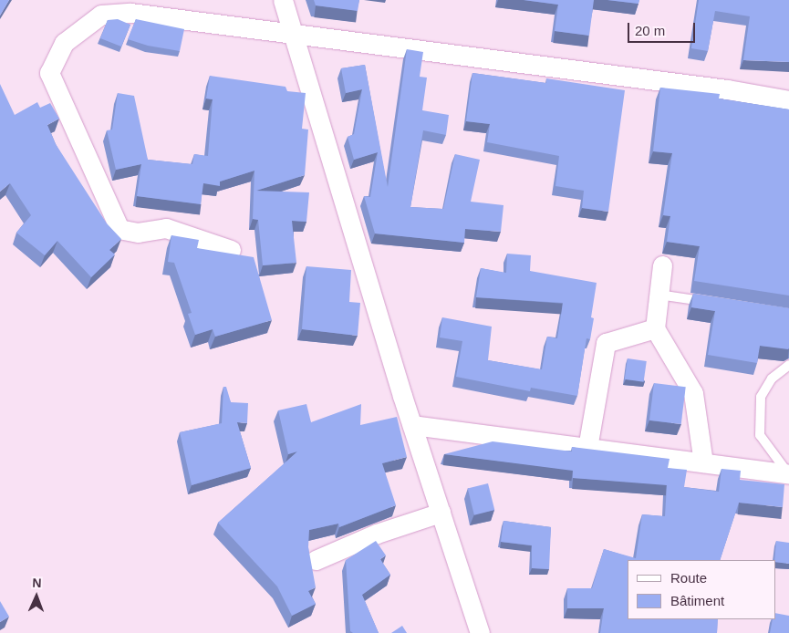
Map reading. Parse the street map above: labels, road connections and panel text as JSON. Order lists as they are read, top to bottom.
{
  "legend": ["Route", "Bâtiment"],
  "scale_bar": "20 m",
  "north": "top"
}
